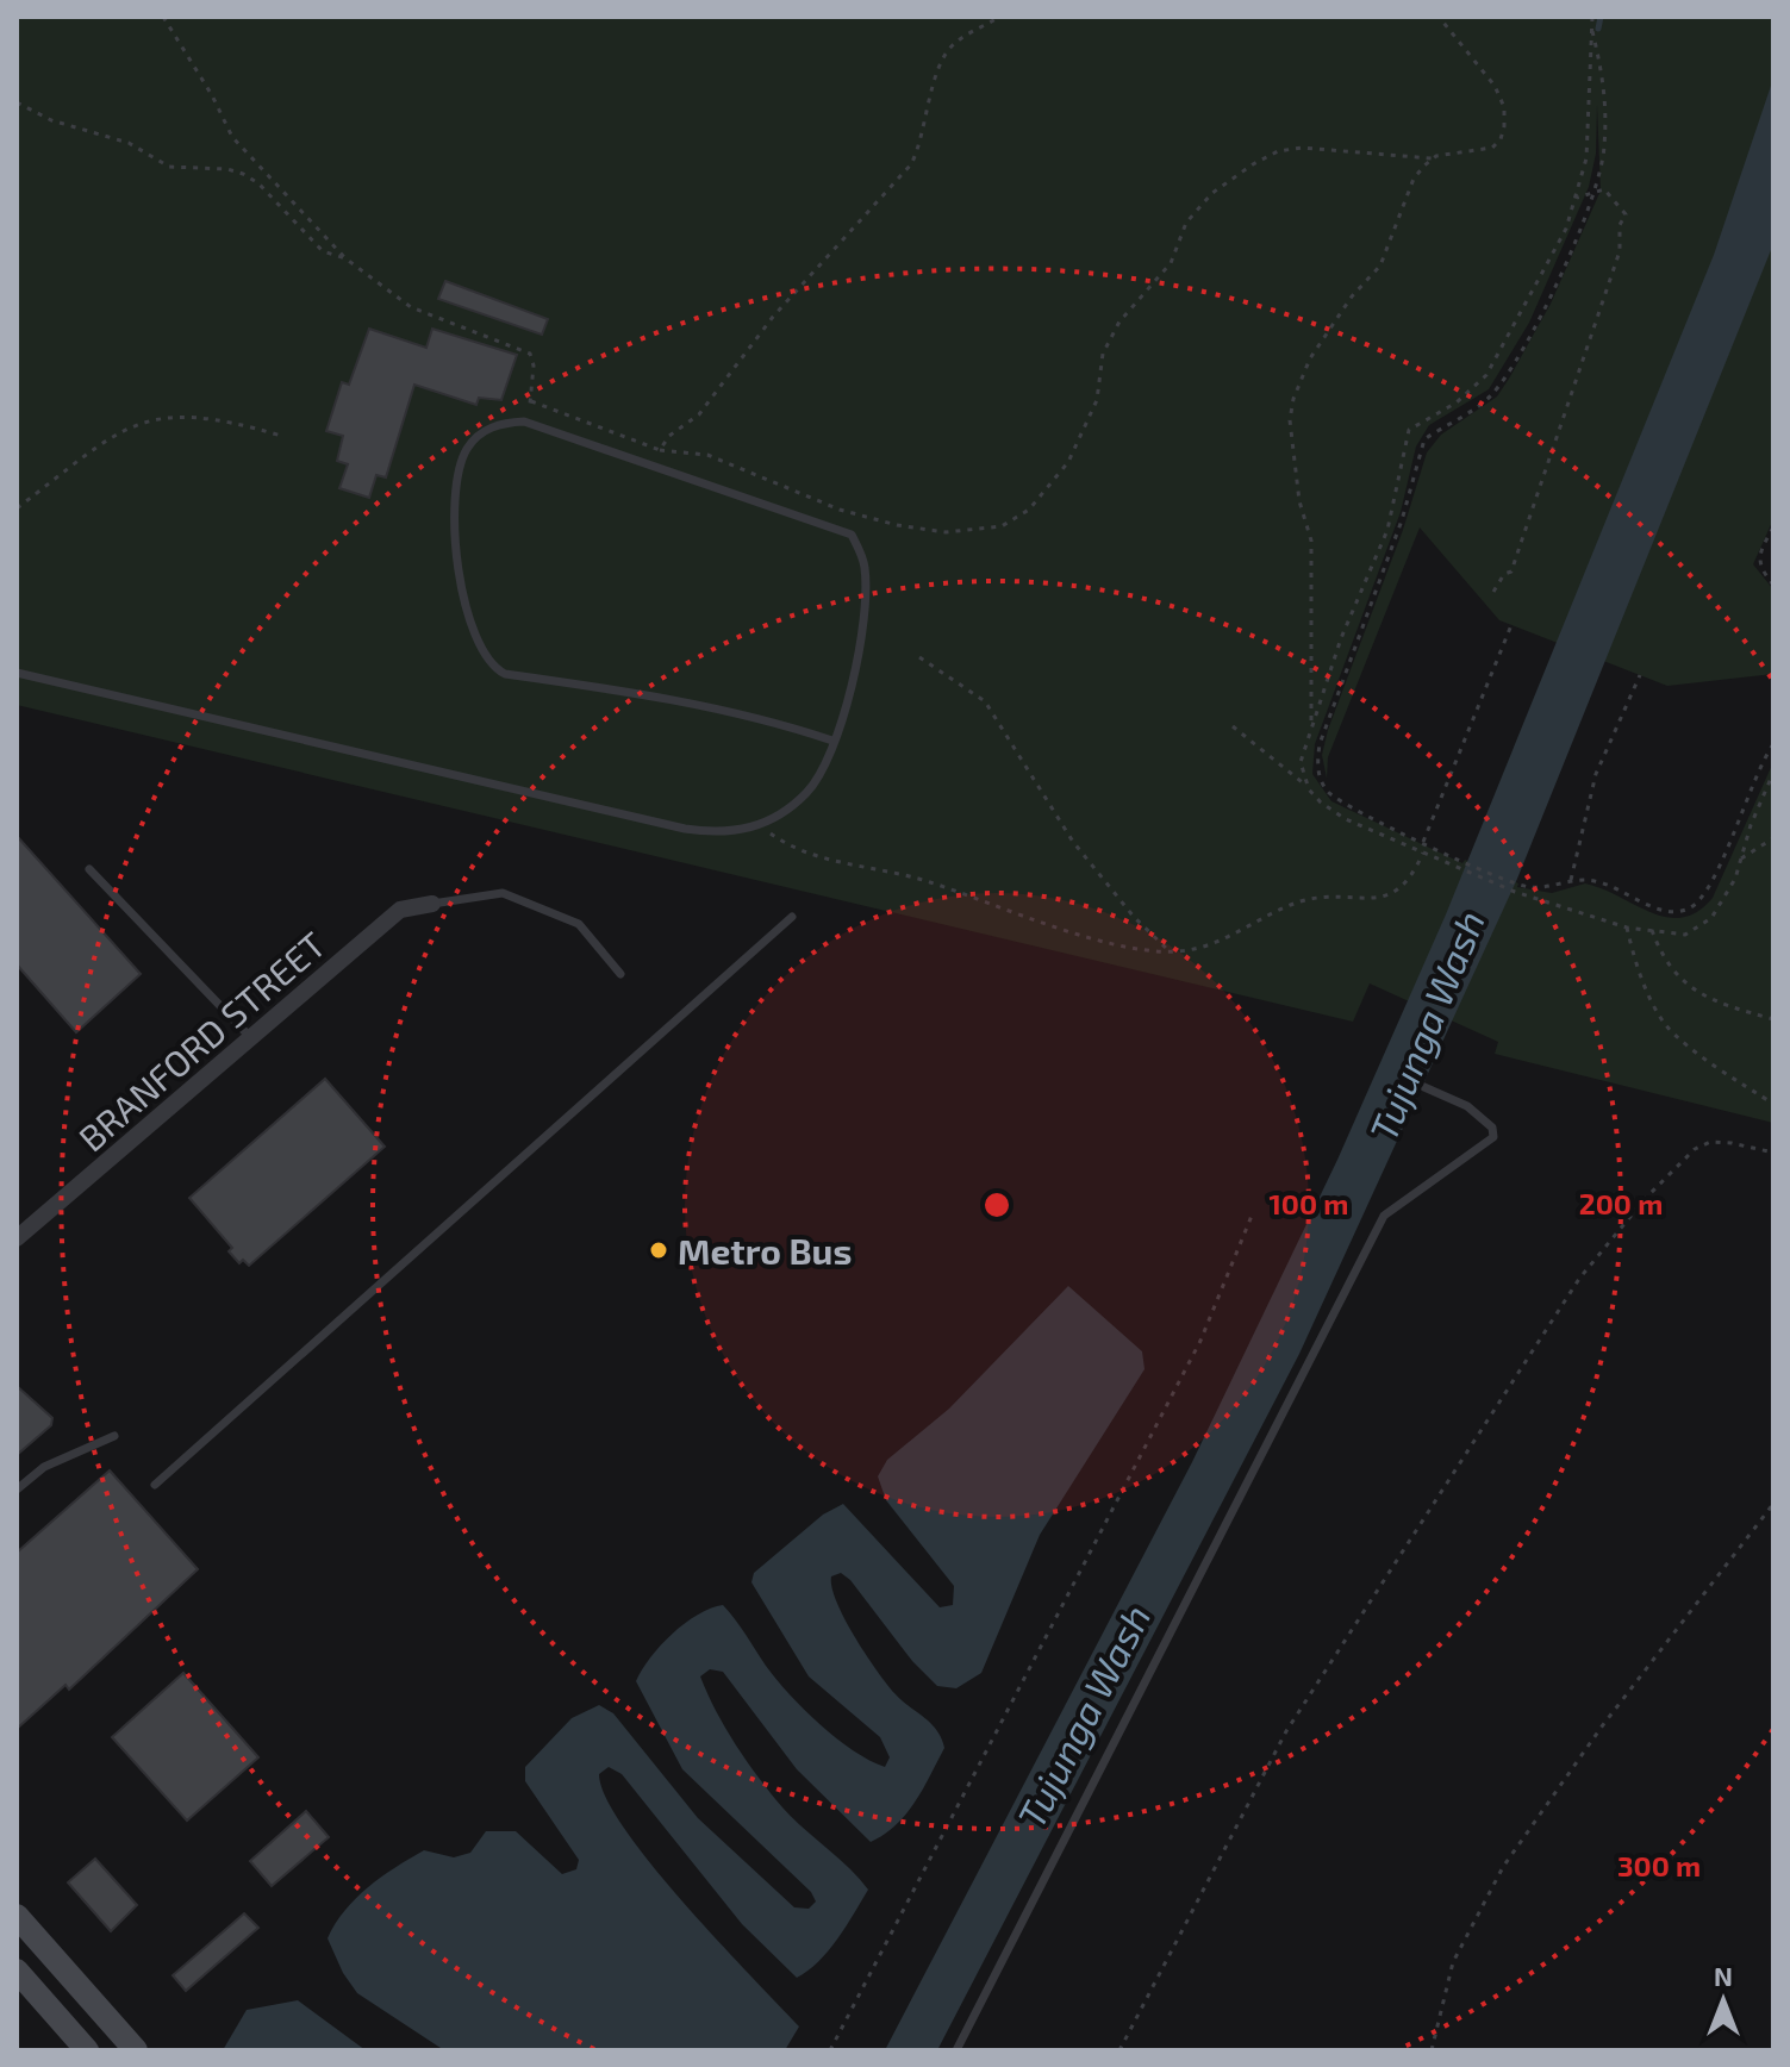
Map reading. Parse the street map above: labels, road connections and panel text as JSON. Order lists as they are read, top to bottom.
{
  "streets": {
    "street": ["BRANFORD STREET"]
  },
  "water": ["Tujunga Wash"],
  "places": ["Metro Bus"],
  "north": "top",
  "rings": ["100 m", "200 m", "300 m"]
}
